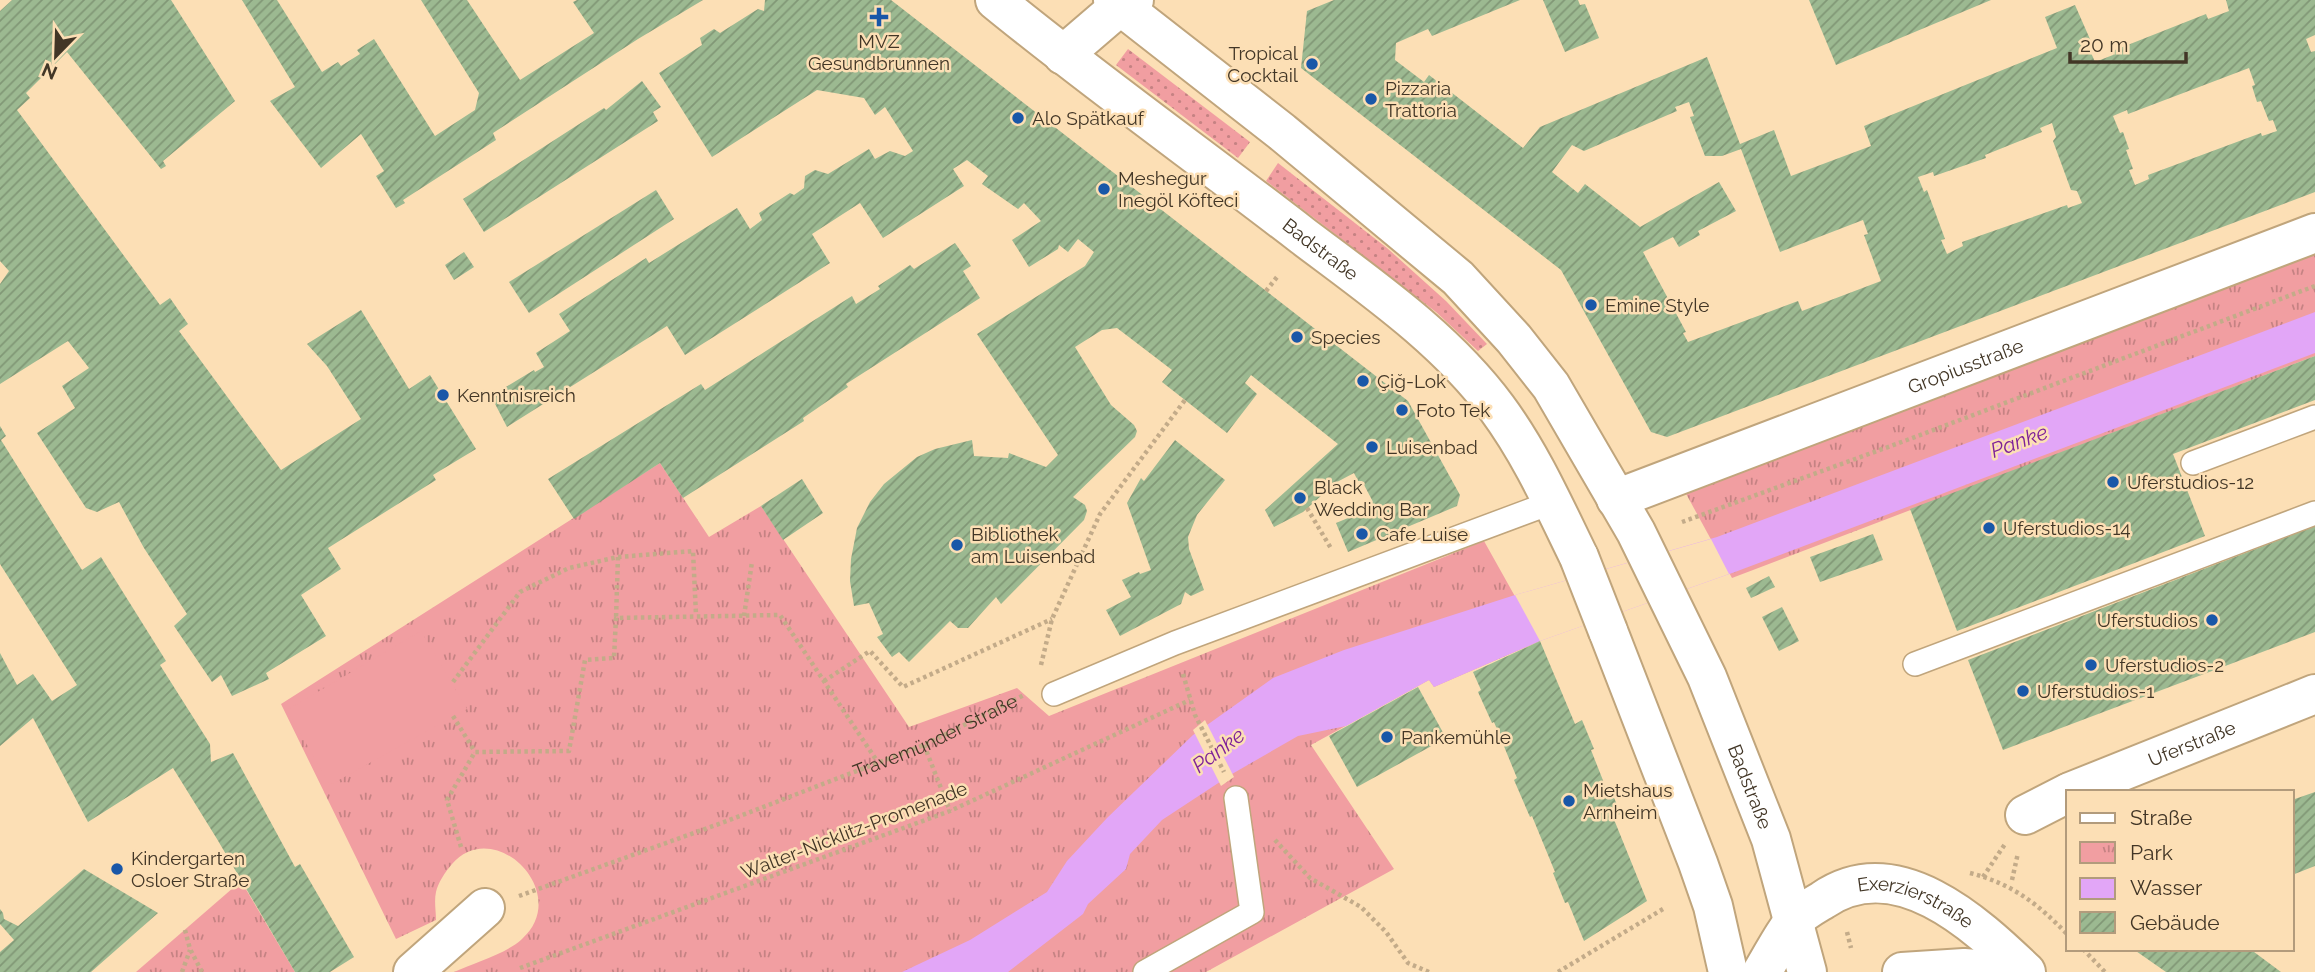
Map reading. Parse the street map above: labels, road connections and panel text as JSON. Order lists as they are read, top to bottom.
{
  "streets": {
    "main road": [
      "Badstraße",
      "Gropiusstraße",
      "Uferstraße",
      "Exerzierstraße"
    ],
    "path": ["Travemünder Straße", "Walter-Nicklitz-Promenade"]
  },
  "crossings": [
    ["Badstraße", "Gropiusstraße"],
    ["Badstraße", "Exerzierstraße"]
  ],
  "water": ["Panke"],
  "places": {
    "health": ["MVZ Gesundbrunnen"],
    "other": [
      "Tropical Cocktail",
      "Pizzaria Trattoria",
      "Alo Spätkauf",
      "Meshegur Inegöl Köfteci",
      "Emine Style",
      "Species",
      "Çiğ-Lok",
      "Kenntnisreich",
      "Foto Tek",
      "Luisenbad",
      "Uferstudios-12",
      "Black Wedding Bar",
      "Uferstudios-14",
      "Cafe Luise",
      "Bibliothek am Luisenbad",
      "Uferstudios",
      "Uferstudios-2",
      "Uferstudios-1",
      "Pankemühle",
      "Mietshaus Arnheim",
      "Kindergarten Osloer Straße"
    ]
  },
  "legend": [
    "Straße",
    "Park",
    "Wasser",
    "Gebäude"
  ],
  "scale_bar": "20 m",
  "north": "bottom left"
}
